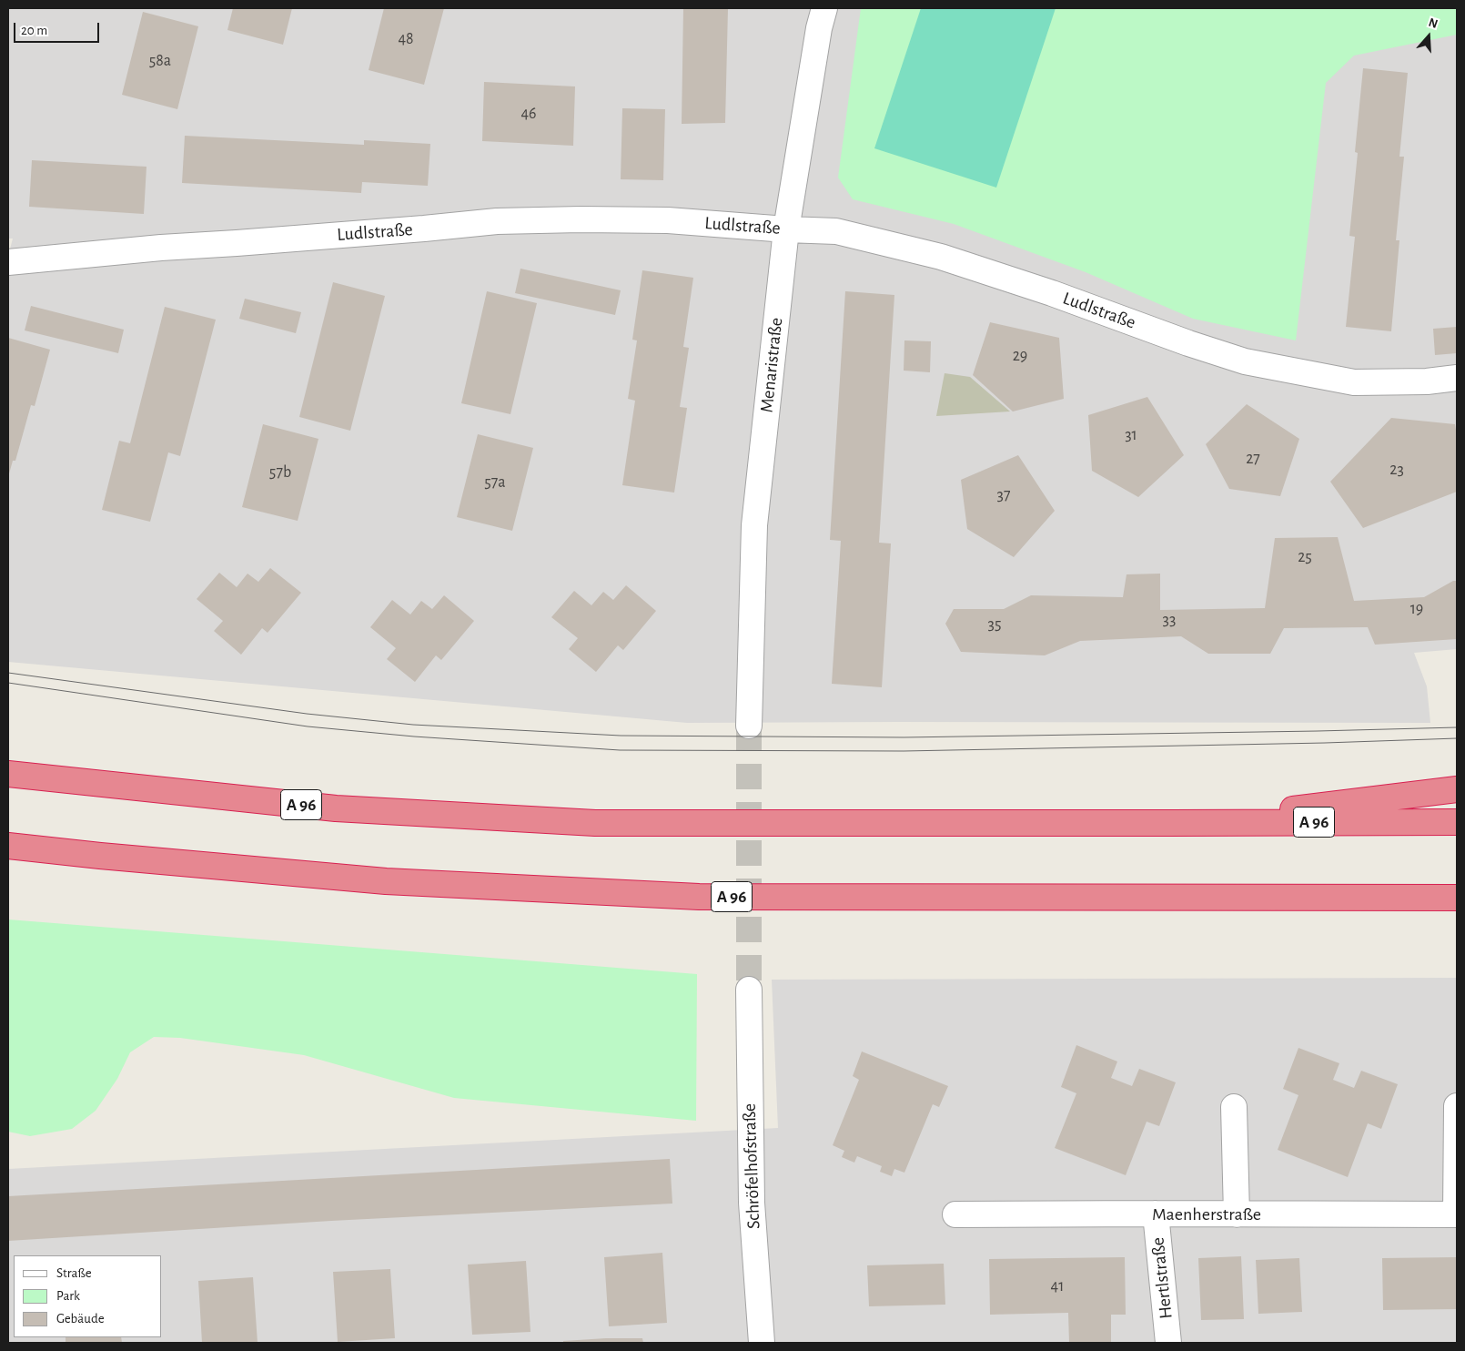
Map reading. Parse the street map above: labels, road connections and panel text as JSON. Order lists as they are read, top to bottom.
{
  "streets": {
    "highway": ["A 96"],
    "street": [
      "Ludlstraße",
      "Menaristraße",
      "Schröfelhofstraße",
      "Maenherstraße",
      "Hertlstraße"
    ]
  },
  "crossings": [
    ["Ludlstraße", "Menaristraße"],
    ["Maenherstraße", "Hertlstraße"]
  ],
  "house_numbers": [
    "48",
    "58a",
    "46",
    "29",
    "31",
    "27",
    "23",
    "57b",
    "57a",
    "37",
    "25",
    "19",
    "33",
    "35",
    "41"
  ],
  "legend": ["Straße", "Park", "Gebäude"],
  "scale_bar": "20 m",
  "north": "top"
}
